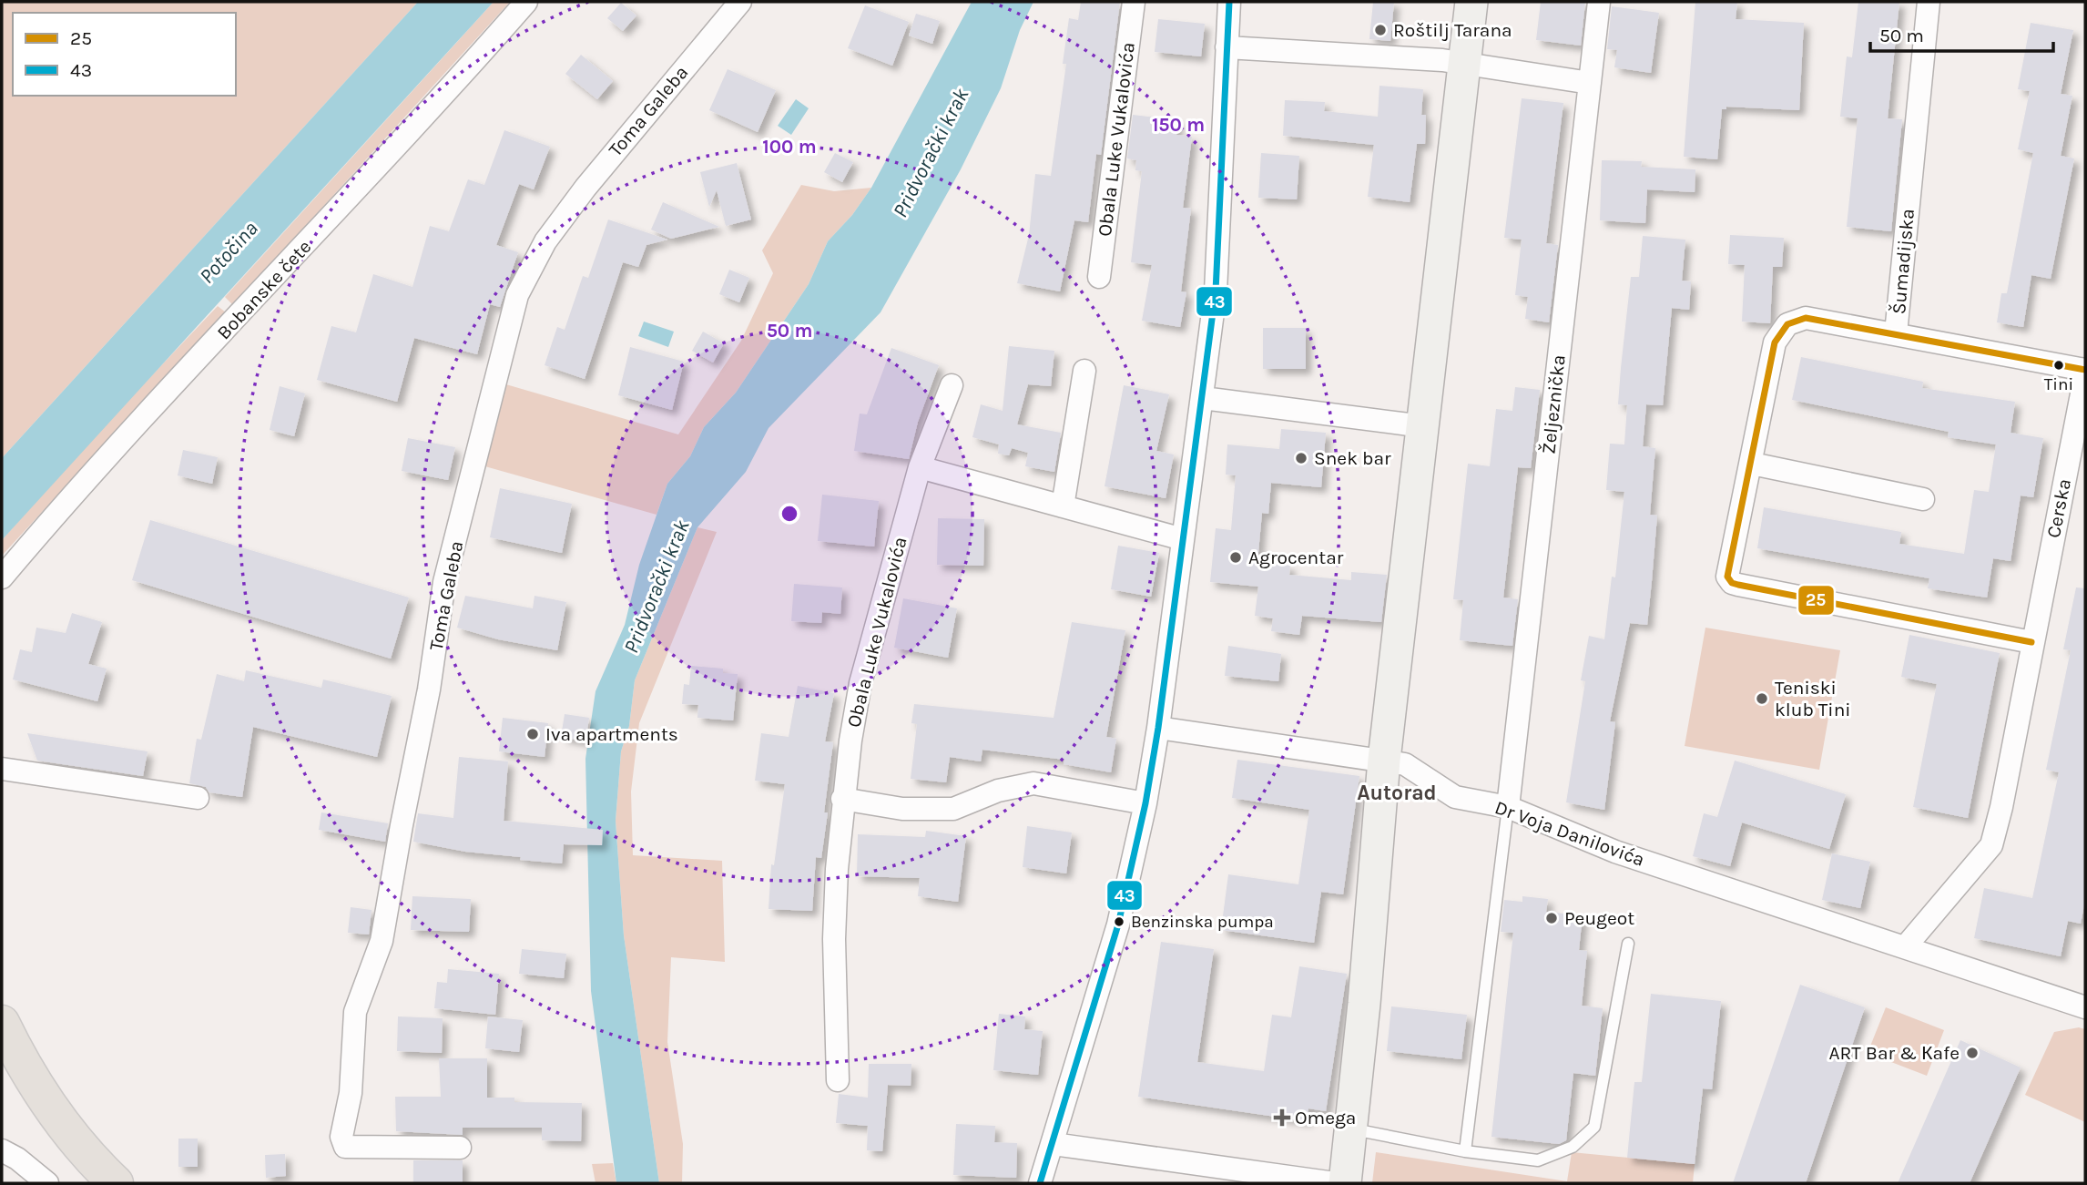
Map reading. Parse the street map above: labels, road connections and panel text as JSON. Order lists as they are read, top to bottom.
{
  "streets": {
    "street": [
      "Toma Galeba",
      "Obala Luke Vukalovića",
      "Šumadijska",
      "Bobanske čete",
      "Željeznička",
      "Cerska",
      "Dr Voja Danilovića"
    ]
  },
  "crossings": [
    ["Šumadijska", "Cerska"],
    ["Željeznička", "Dr Voja Danilovića"]
  ],
  "districts": ["Autorad"],
  "water": ["Pridvorački krak", "Potočina"],
  "places": {
    "other": [
      "Roštilj Tarana",
      "Tini",
      "Snek bar",
      "Agrocentar",
      "Teniski klub Tini",
      "Iva apartments",
      "Peugeot",
      "Benzinska pumpa",
      "ART Bar & Кafe"
    ],
    "health": ["Omega"]
  },
  "lines": ["transit line 43", "transit line 25"],
  "legend": ["25", "43"],
  "scale_bar": "50 m",
  "rings": ["150 m", "100 m", "50 m"]
}
